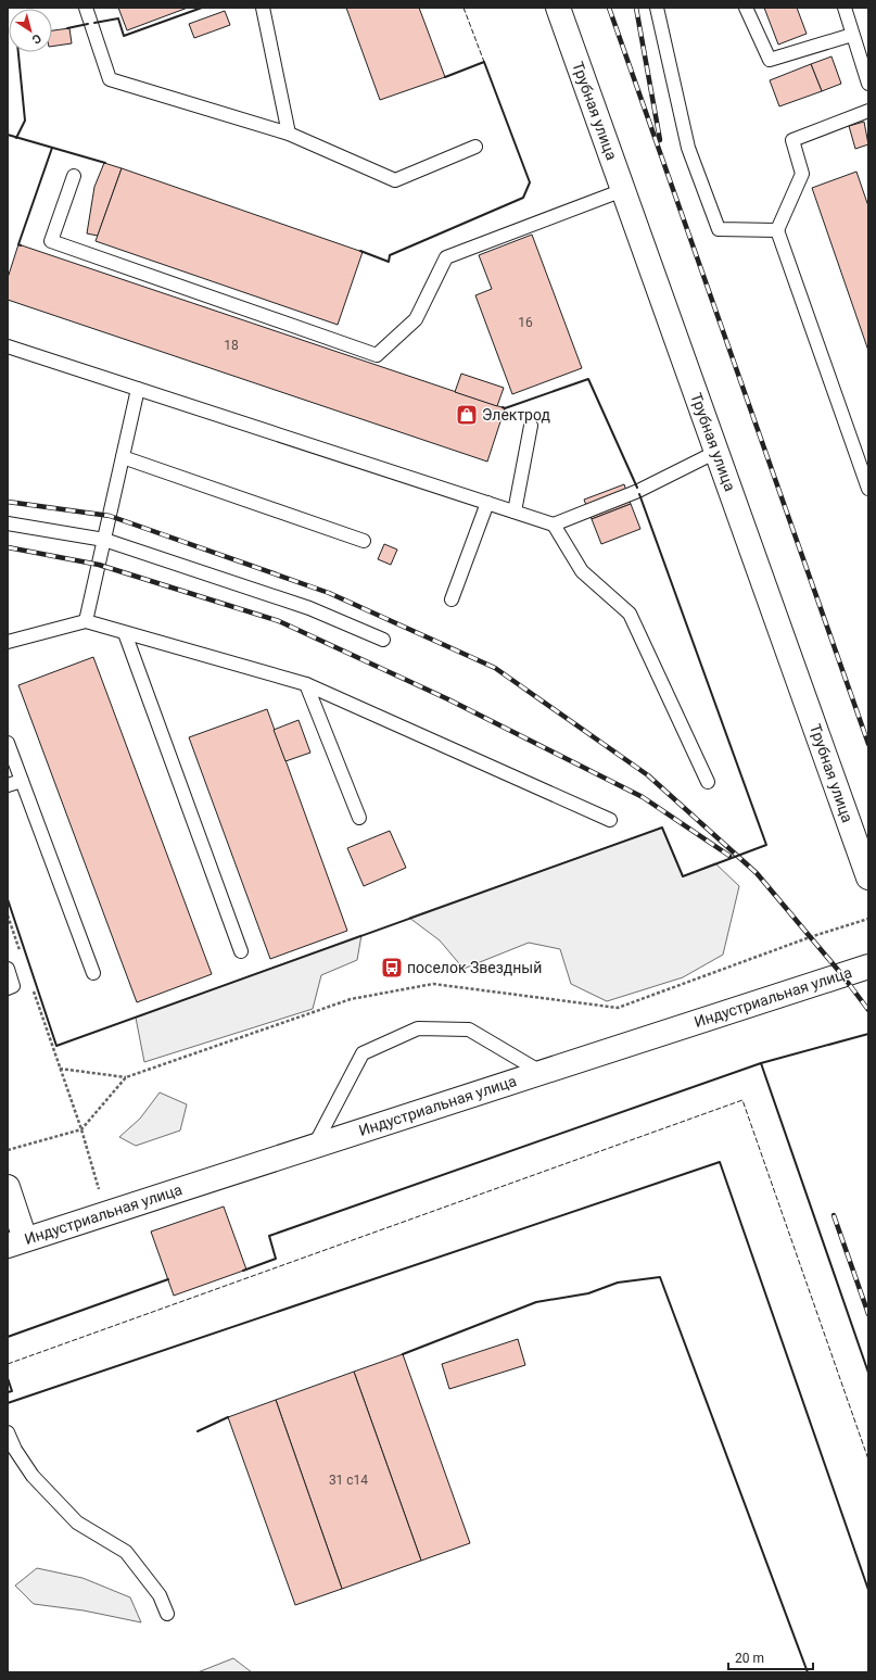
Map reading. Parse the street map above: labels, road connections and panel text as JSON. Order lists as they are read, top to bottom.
{
  "streets": {
    "main road": ["Трубная улица", "Индустриальная улица"]
  },
  "places": {
    "shop": ["Электрод"],
    "bus stop": ["поселок Звездный"]
  },
  "house_numbers": ["16", "18", "31 с14"],
  "scale_bar": "20 m",
  "north": "bottom right"
}
